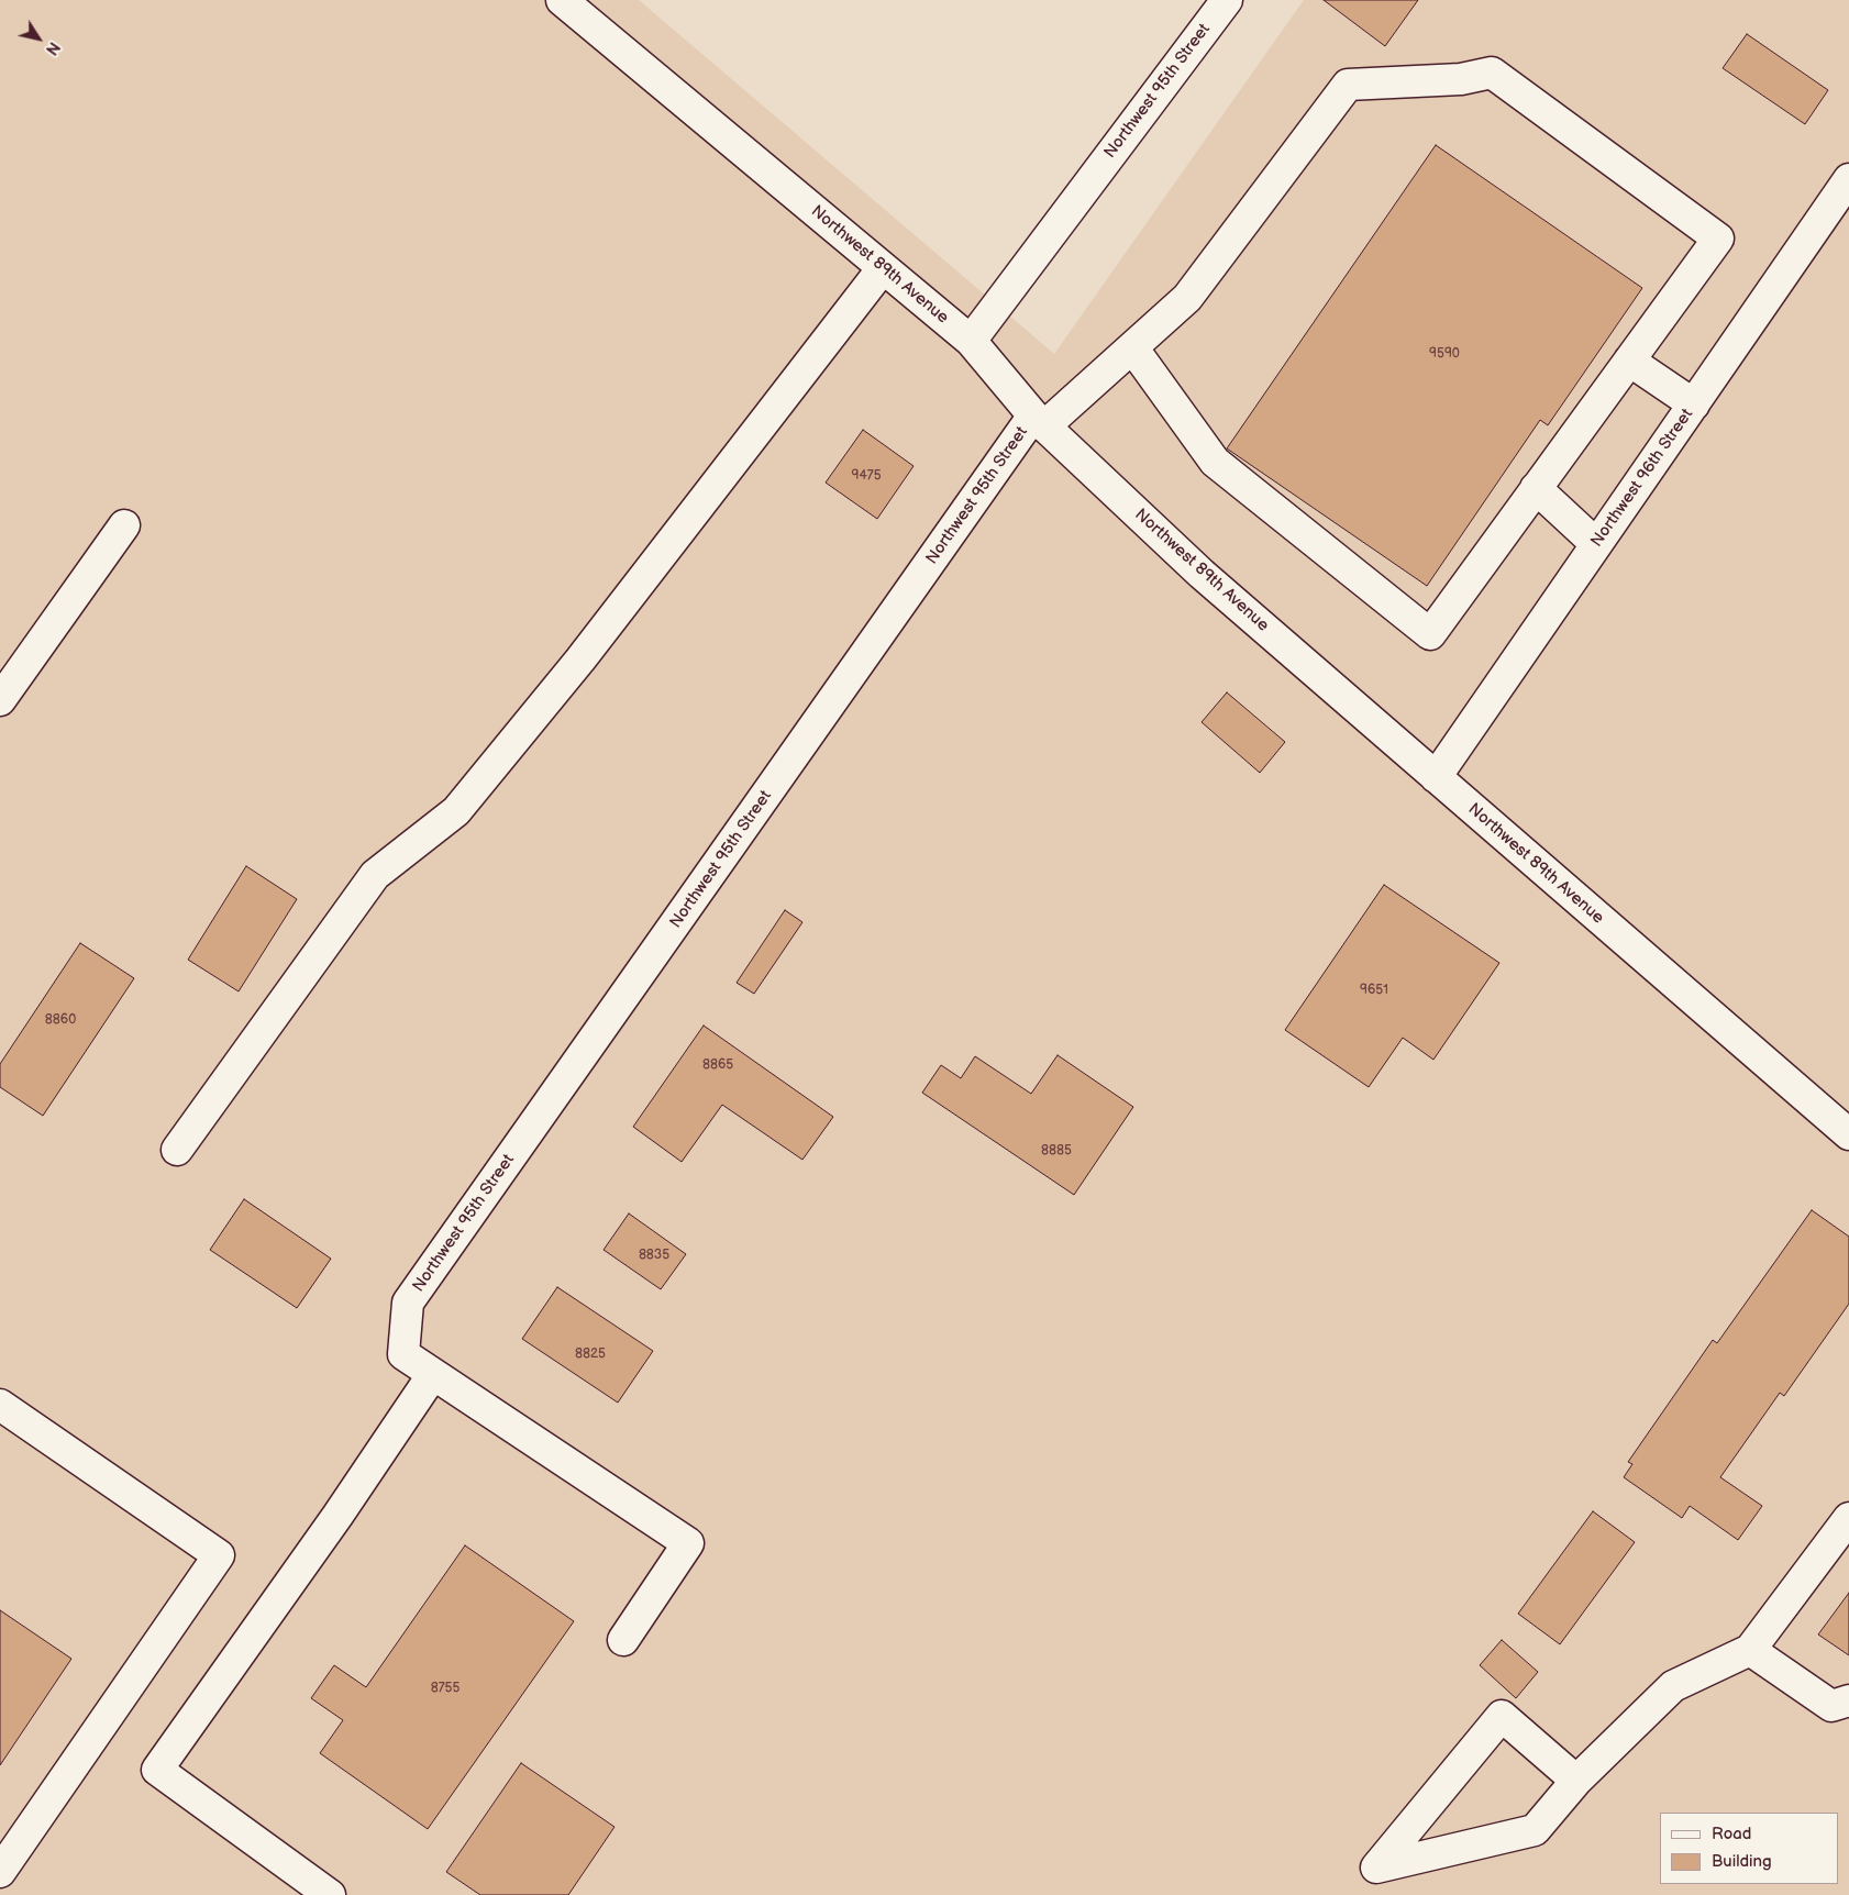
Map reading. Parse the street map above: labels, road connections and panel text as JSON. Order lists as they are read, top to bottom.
{
  "streets": {
    "street": ["Northwest 95th Street", "Northwest 89th Avenue", "Northwest 96th Street"]
  },
  "crossings": [
    ["Northwest 95th Street", "Northwest 89th Avenue"],
    ["Northwest 89th Avenue", "Northwest 96th Street"]
  ],
  "house_numbers": [
    "9590",
    "9475",
    "9651",
    "8860",
    "8865",
    "8885",
    "8835",
    "8825",
    "8755"
  ],
  "legend": ["Road", "Building"],
  "north": "bottom right"
}
